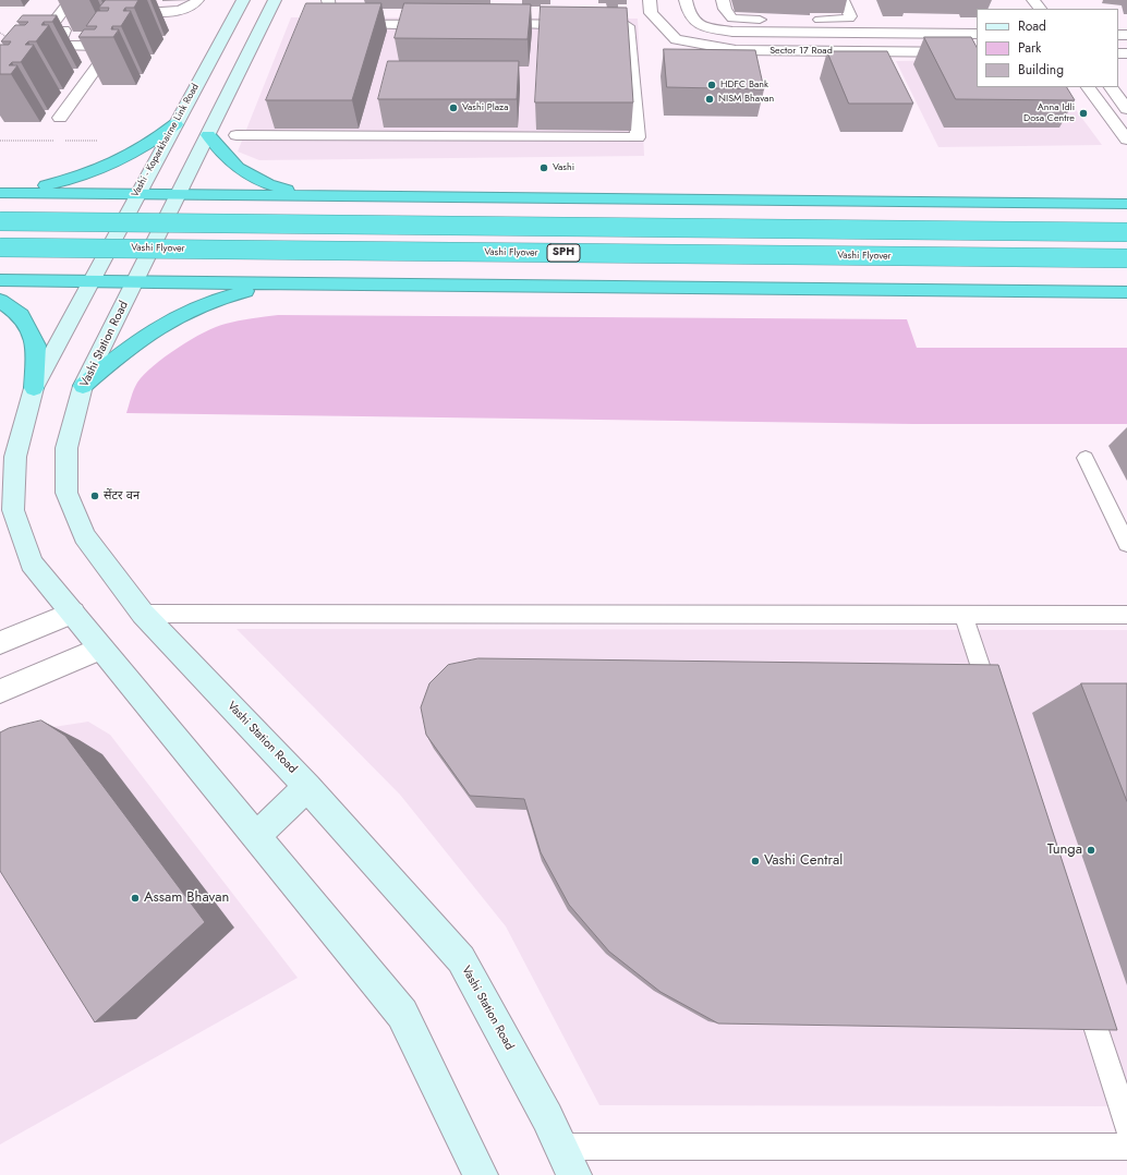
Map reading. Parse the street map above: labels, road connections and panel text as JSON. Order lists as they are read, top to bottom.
{
  "streets": {
    "highway": ["Vashi Flyover", "SPH"],
    "main road": ["Vashi - Koparkhairne Link Road", "Vashi Station Road"],
    "street": ["Sector 17 Road"]
  },
  "places": [
    "HDFC Bank",
    "NISM Bhavan",
    "Vashi Plaza",
    "Anna Idli Dosa Centre",
    "Vashi",
    "सेंटर वन",
    "Tunga",
    "Vashi Central",
    "Assam Bhavan"
  ],
  "legend": ["Road", "Park", "Building"]
}
